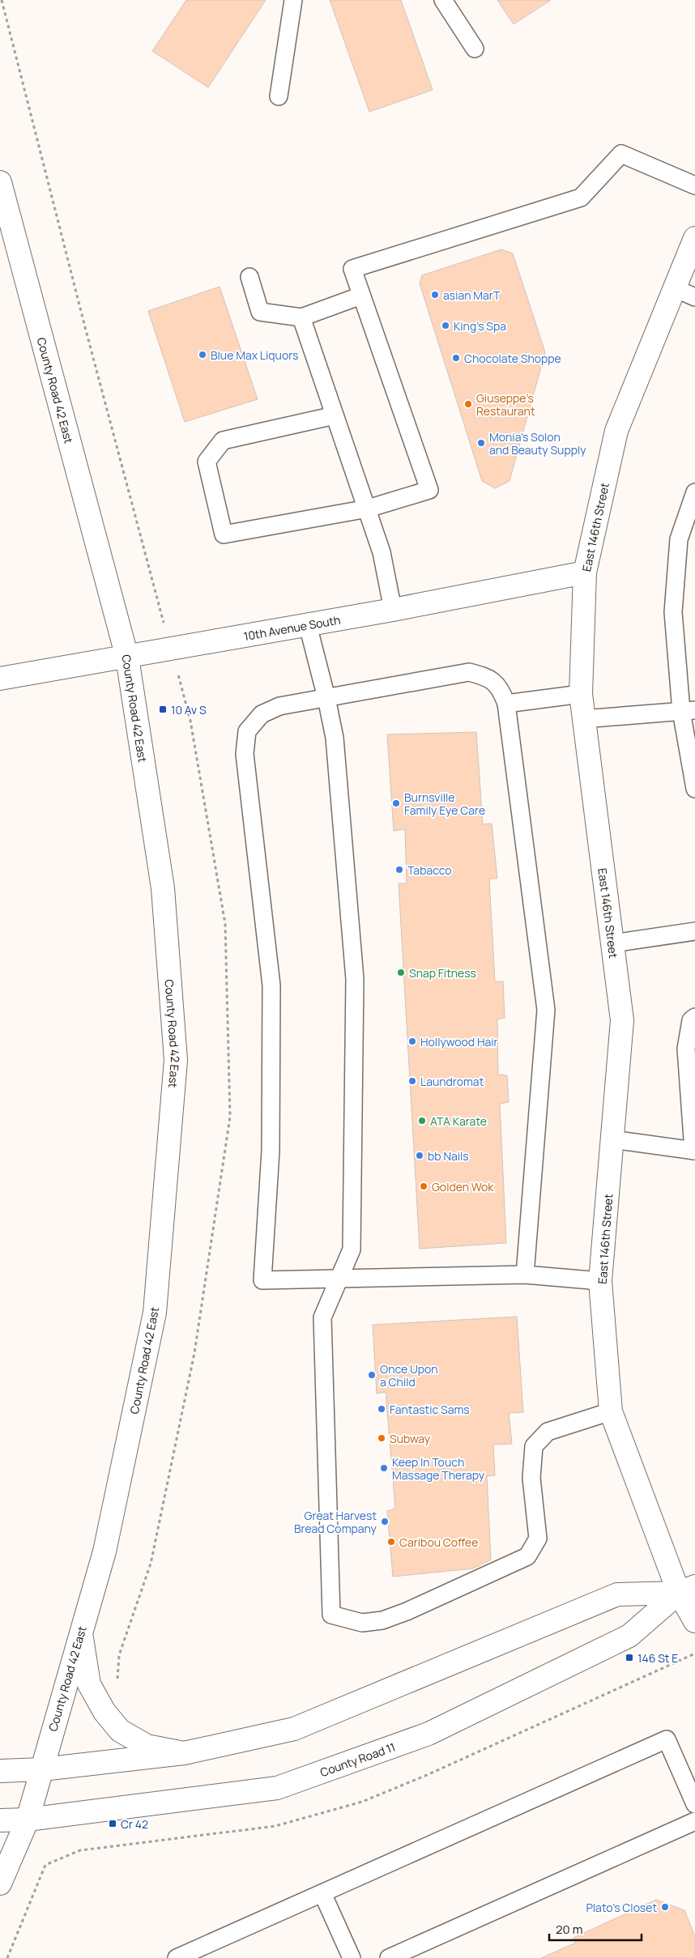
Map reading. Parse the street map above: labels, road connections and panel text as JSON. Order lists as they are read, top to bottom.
{
  "streets": {
    "main road": [
      "County Road 42 East",
      "East 146th Street",
      "10th Avenue South",
      "County Road 11"
    ]
  },
  "crossings": [
    ["County Road 42 East", "10th Avenue South"],
    ["County Road 42 East", "County Road 11"],
    ["East 146th Street", "10th Avenue South"],
    ["East 146th Street", "County Road 11"]
  ],
  "places": {
    "other": [
      "asian MarT",
      "King's Spa",
      "Blue Max Liquors",
      "Chocolate Shoppe",
      "Giuseppe's Restaurant",
      "Monia's Solon and Beauty Supply",
      "Burnsville Family Eye Care",
      "Tabacco",
      "Snap Fitness",
      "Hollywood Hair",
      "Laundromat",
      "ATA Karate",
      "bb Nails",
      "Golden Wok",
      "Once Upon a Child",
      "Fantastic Sams",
      "Subway",
      "Keep In Touch Massage Therapy",
      "Great Harvest Bread Company",
      "Caribou Coffee",
      "Plato's Closet"
    ],
    "transit": ["10 Av S", "146 St E", "Cr 42"]
  },
  "scale_bar": "20 m"
}
